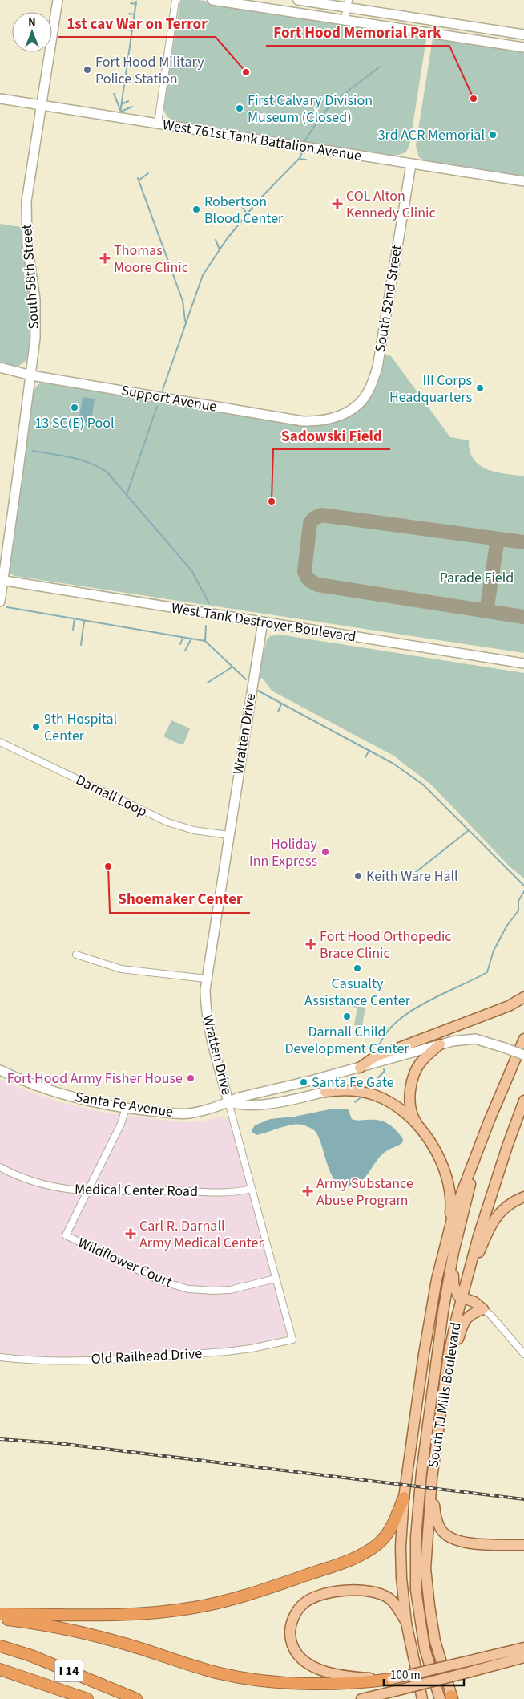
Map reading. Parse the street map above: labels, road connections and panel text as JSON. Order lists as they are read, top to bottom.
{
  "streets": {
    "highway": ["I 14"],
    "main road": ["South TJ Mills Boulevard"],
    "street": [
      "West 761st Tank Battalion Avenue",
      "South 58th Street",
      "South 52nd Street",
      "Support Avenue",
      "West Tank Destroyer Boulevard",
      "Wratten Drive",
      "Darnall Loop",
      "Santa Fe Avenue",
      "Medical Center Road",
      "Wildflower Court",
      "Old Railhead Drive"
    ]
  },
  "crossings": [
    ["West 761st Tank Battalion Avenue", "South 58th Street"],
    ["West 761st Tank Battalion Avenue", "South 52nd Street"],
    ["South 58th Street", "Support Avenue"],
    ["South 58th Street", "West Tank Destroyer Boulevard"],
    ["South 52nd Street", "Support Avenue"],
    ["West Tank Destroyer Boulevard", "Wratten Drive"],
    ["Wratten Drive", "Darnall Loop"],
    ["Wratten Drive", "Santa Fe Avenue"],
    ["Wratten Drive", "Medical Center Road"],
    ["Wratten Drive", "Wildflower Court"],
    ["Wratten Drive", "Old Railhead Drive"],
    ["Santa Fe Avenue", "Wildflower Court"],
    ["Medical Center Road", "Wildflower Court"]
  ],
  "parks": ["Parade Field"],
  "places": {
    "other": [
      "Fort Hood Military Police Station",
      "1st cav War on Terror",
      "Fort Hood Memorial Park",
      "First Calvary Division Museum (Closed)",
      "3rd ACR Memorial",
      "Robertson Blood Center",
      "III Corps Headquarters",
      "13 SC(E) Pool",
      "Sadowski Field",
      "9th Hospital Center",
      "Holiday Inn Express",
      "Shoemaker Center",
      "Keith Ware Hall",
      "Casualty Assistance Center",
      "Darnall Child Development Center",
      "Fort Hood Army Fisher House",
      "Santa Fe Gate"
    ],
    "health": [
      "COL Alton Kennedy Clinic",
      "Thomas Moore Clinic",
      "Fort Hood Orthopedic Brace Clinic",
      "Army Substance Abuse Program",
      "Carl R. Darnall Army Medical Center"
    ]
  },
  "scale_bar": "100 m",
  "north": "top"
}
